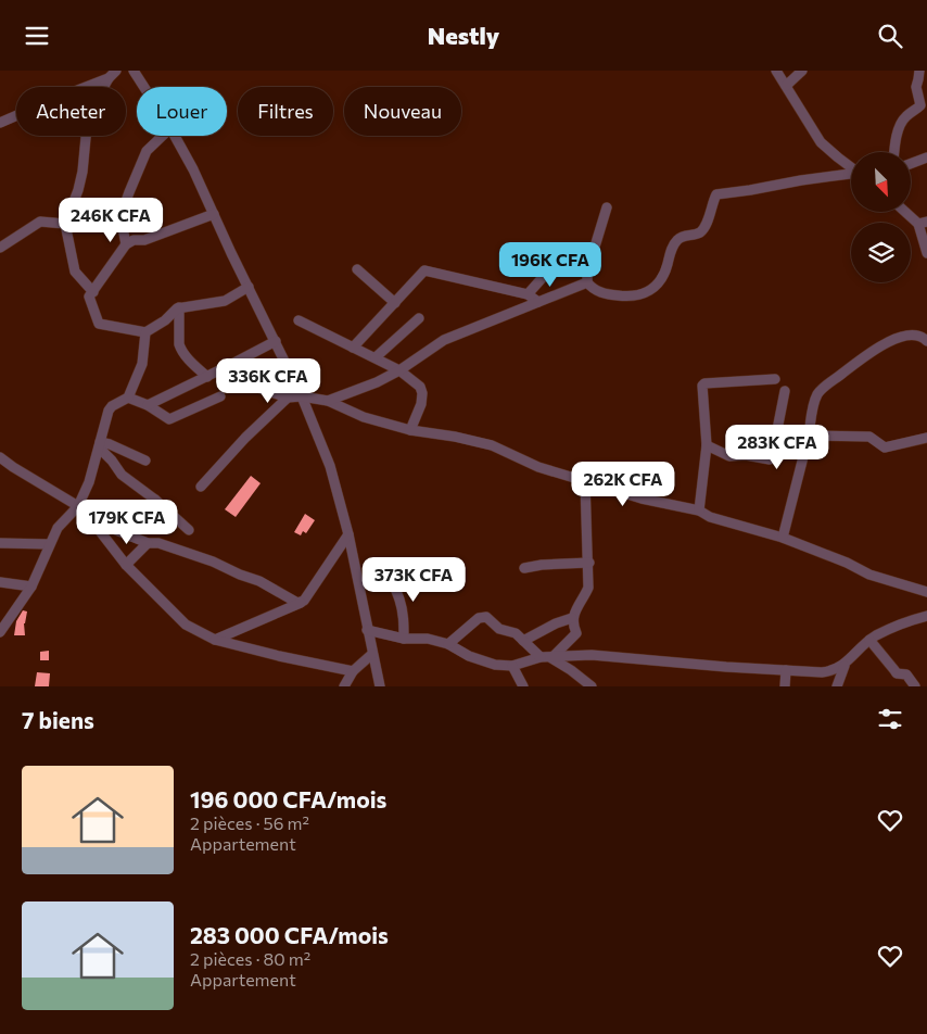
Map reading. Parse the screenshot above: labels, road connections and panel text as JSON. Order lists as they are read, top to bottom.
{
  "north": "bottom right",
  "page": {
    "header": "Nestly",
    "chip": [
      "Acheter",
      "Louer",
      "Filtres",
      "Nouveau"
    ],
    "price": [
      "246K CFA",
      "196K CFA",
      "336K CFA",
      "283K CFA",
      "262K CFA",
      "179K CFA",
      "373K CFA"
    ],
    "heading": "7 biens",
    "list": [
      {
        "name": "196 000 CFA/mois",
        "note": "2 pièces · 56 m² · Appartement"
      },
      {
        "name": "283 000 CFA/mois",
        "note": "2 pièces · 80 m² · Appartement"
      }
    ]
  }
}
